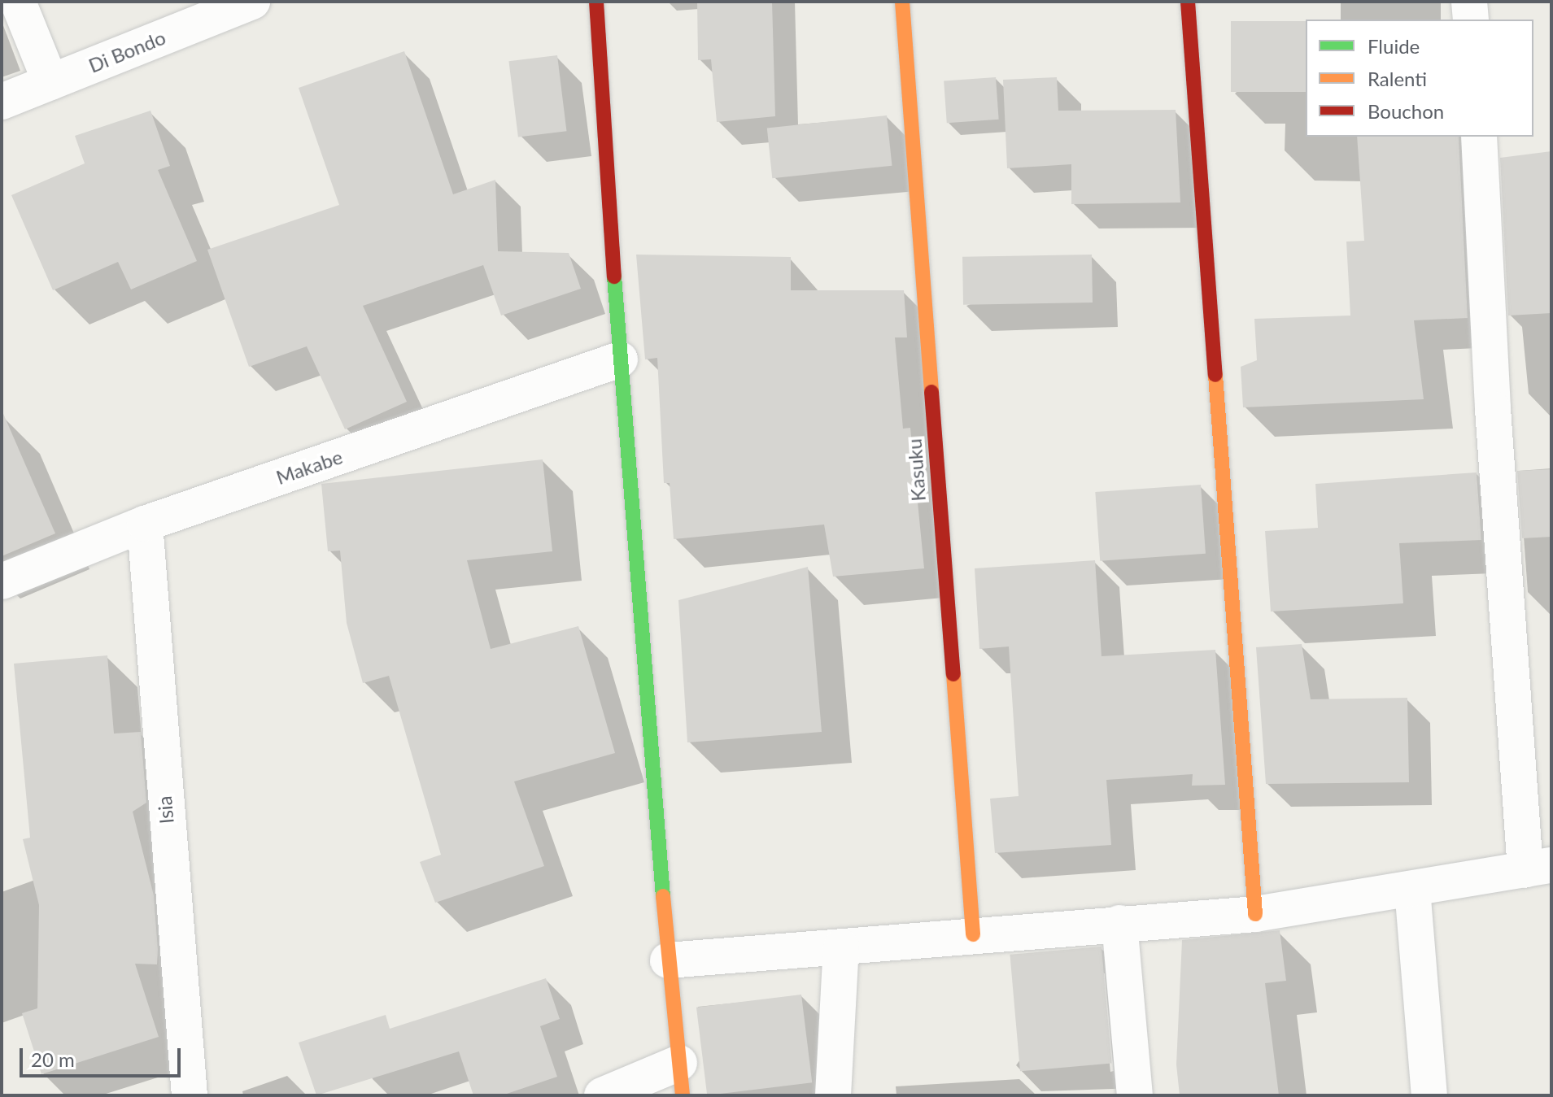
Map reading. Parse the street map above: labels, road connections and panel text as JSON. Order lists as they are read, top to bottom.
{
  "streets": {
    "street": [
      "Di Bondo",
      "Makabe",
      "Kasuku",
      "Isia"
    ]
  },
  "crossings": [
    ["Makabe", "Isia"]
  ],
  "legend": ["Fluide", "Ralenti", "Bouchon"],
  "scale_bar": "20 m"
}
